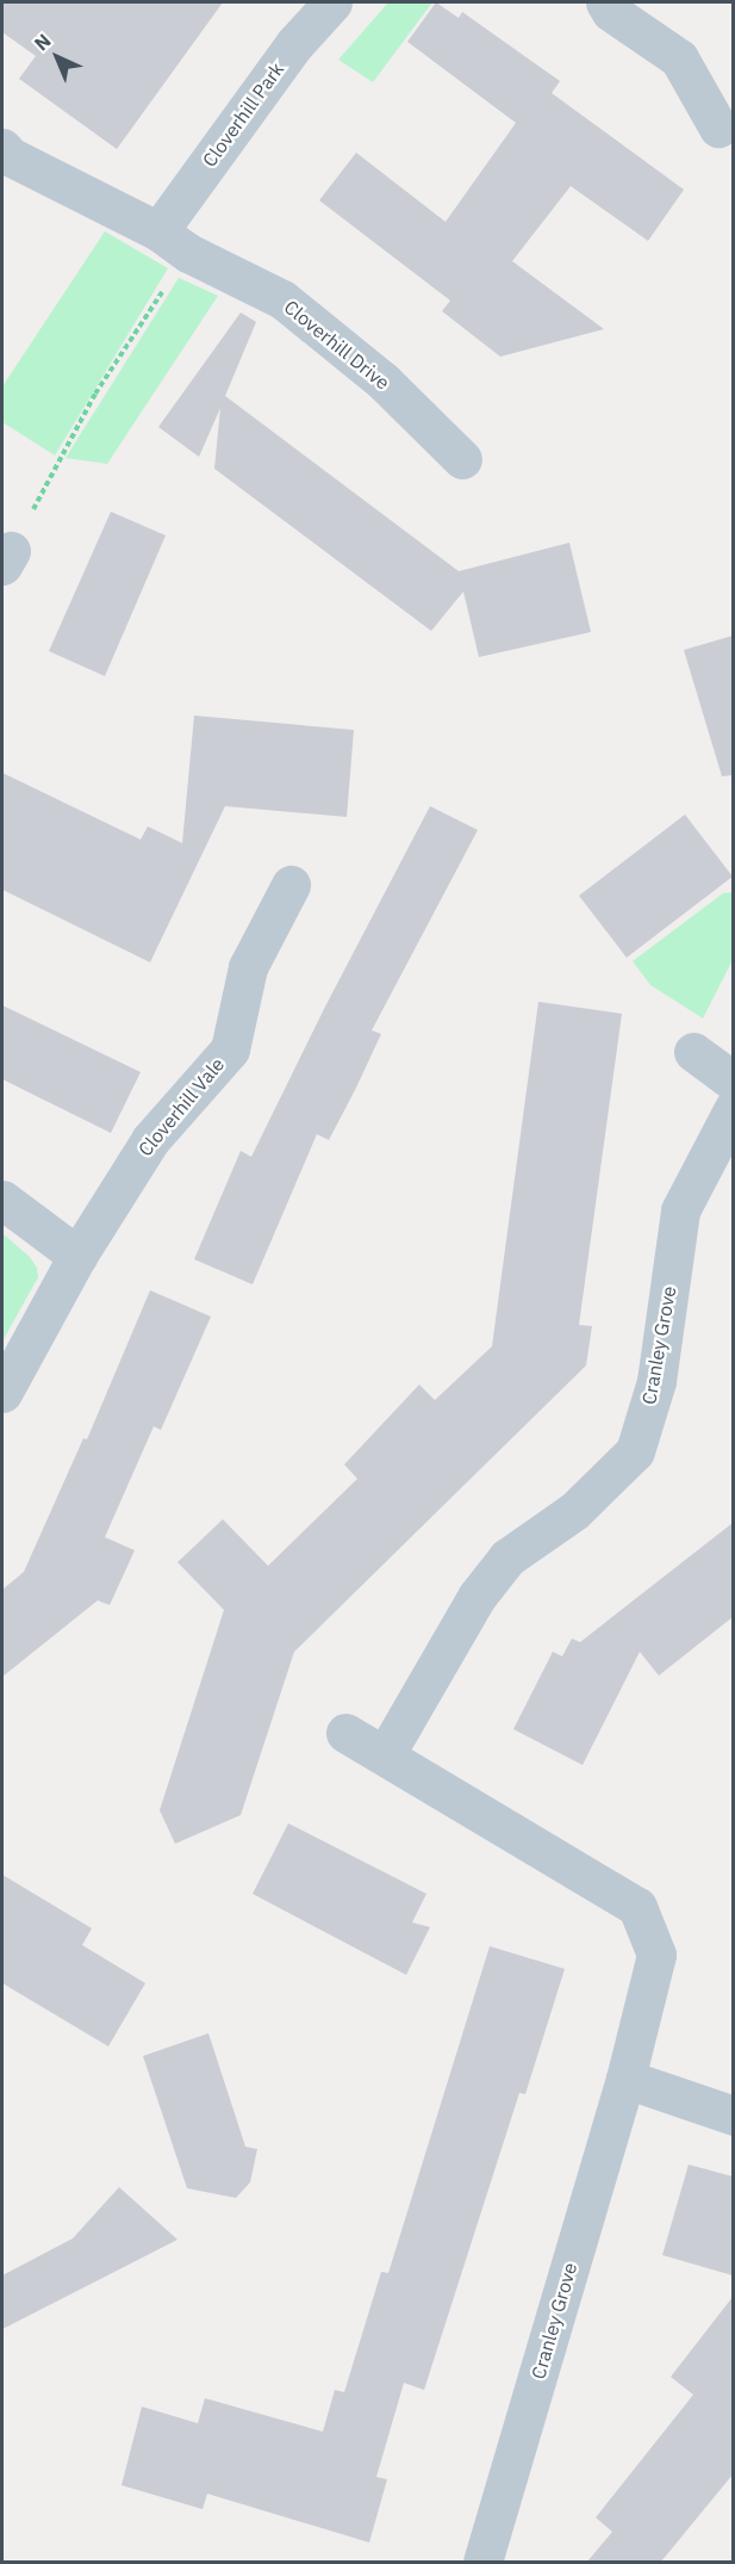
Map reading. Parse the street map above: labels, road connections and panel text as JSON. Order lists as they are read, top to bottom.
{
  "streets": {
    "street": [
      "Cloverhill Park",
      "Cloverhill Drive",
      "Cloverhill Vale",
      "Cranley Grove"
    ]
  },
  "crossings": [
    ["Cloverhill Park", "Cloverhill Drive"]
  ],
  "north": "top left"
}
